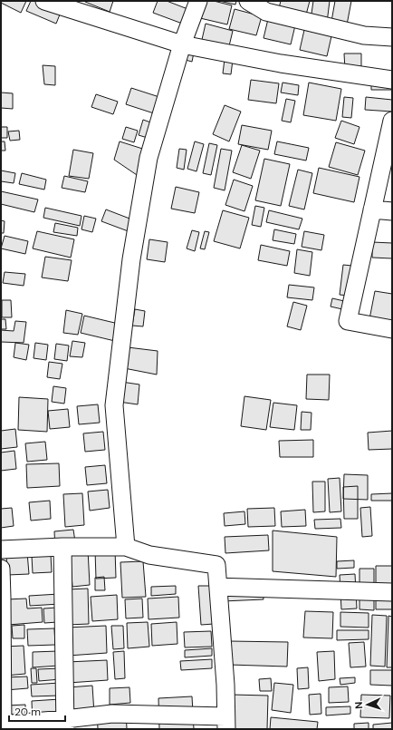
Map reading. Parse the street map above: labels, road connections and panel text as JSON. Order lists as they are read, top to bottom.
{
  "scale_bar": "20 m",
  "north": "left"
}
